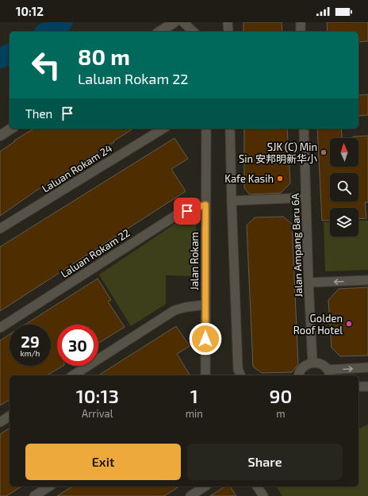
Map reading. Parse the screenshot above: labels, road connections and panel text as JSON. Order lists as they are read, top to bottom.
{
  "streets": {
    "street": [
      "Laluan Rokam 24",
      "Jalan Ampang Baru 6A",
      "Laluan Rokam 22",
      "Jalan Rokam"
    ]
  },
  "crossings": [
    ["Laluan Rokam 22", "Jalan Rokam"]
  ],
  "places": ["SJK (C) Min Sin 安邦明新华小", "Kafe Kasih", "Golden Roof Hotel"],
  "north": "top",
  "page": {
    "status": "10:12",
    "turn": ["80 m", "Laluan Rokam 22"],
    "then": "Then",
    "speed": "29 km/h",
    "limit": "30",
    "eta": [
      "10:13",
      "Arrival",
      "1",
      "min",
      "90",
      "m"
    ],
    "buttons": ["Exit", "Share"]
  }
}
